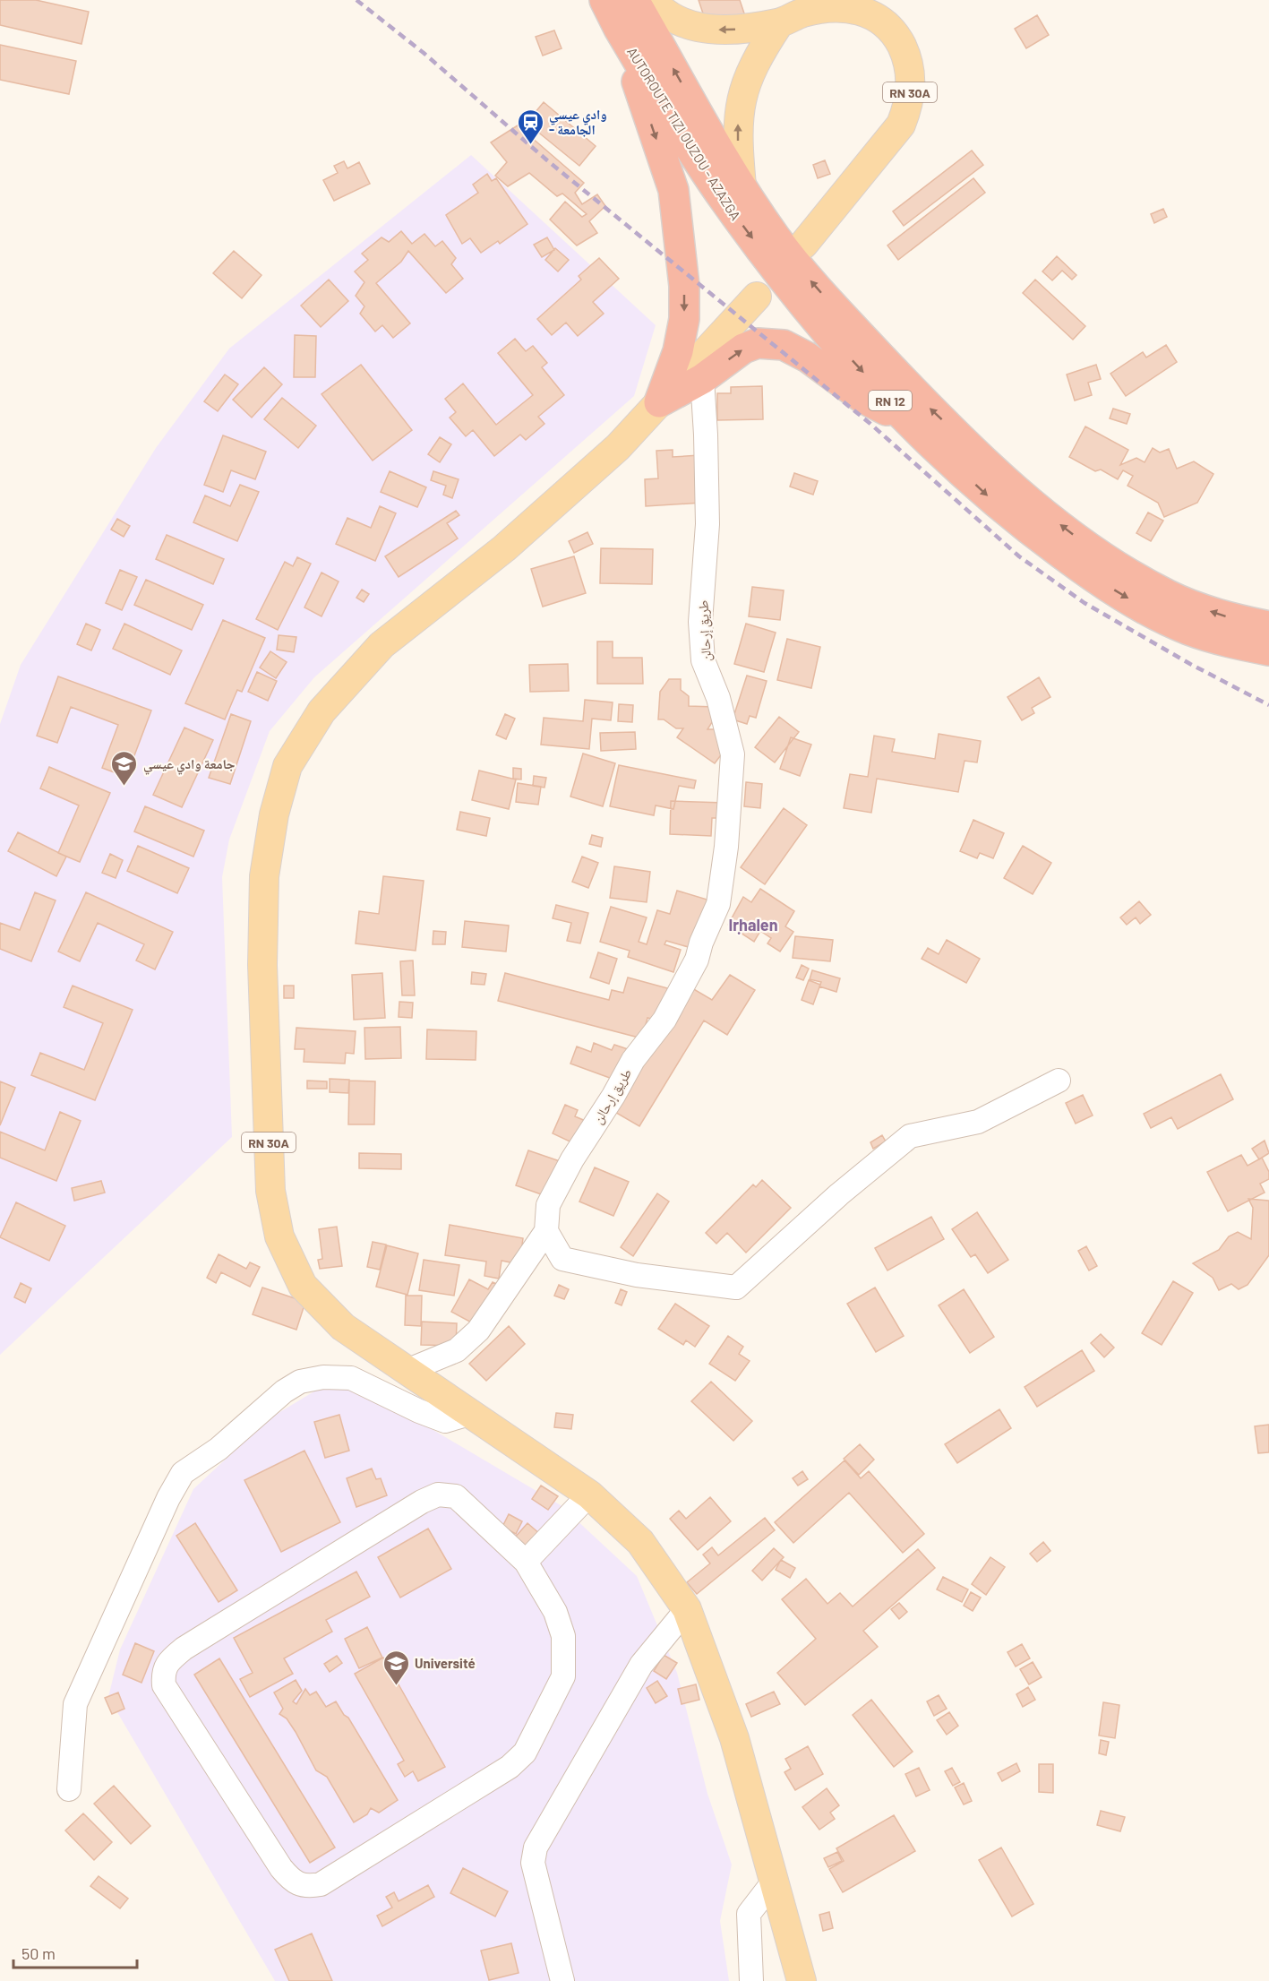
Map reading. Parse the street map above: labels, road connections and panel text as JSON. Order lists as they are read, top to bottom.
{
  "streets": {
    "highway": ["AUTOROUTE TIZI OUZOU - AZAZGA", "RN 12"],
    "main road": ["RN 30A"],
    "street": ["طريق إرحالن"]
  },
  "districts": ["Irḥalen"],
  "places": {
    "station": ["وادي عيسي - الجامعة"],
    "school or university": ["جامعة وادي عيسي", "Université"]
  },
  "scale_bar": "50 m"
}
